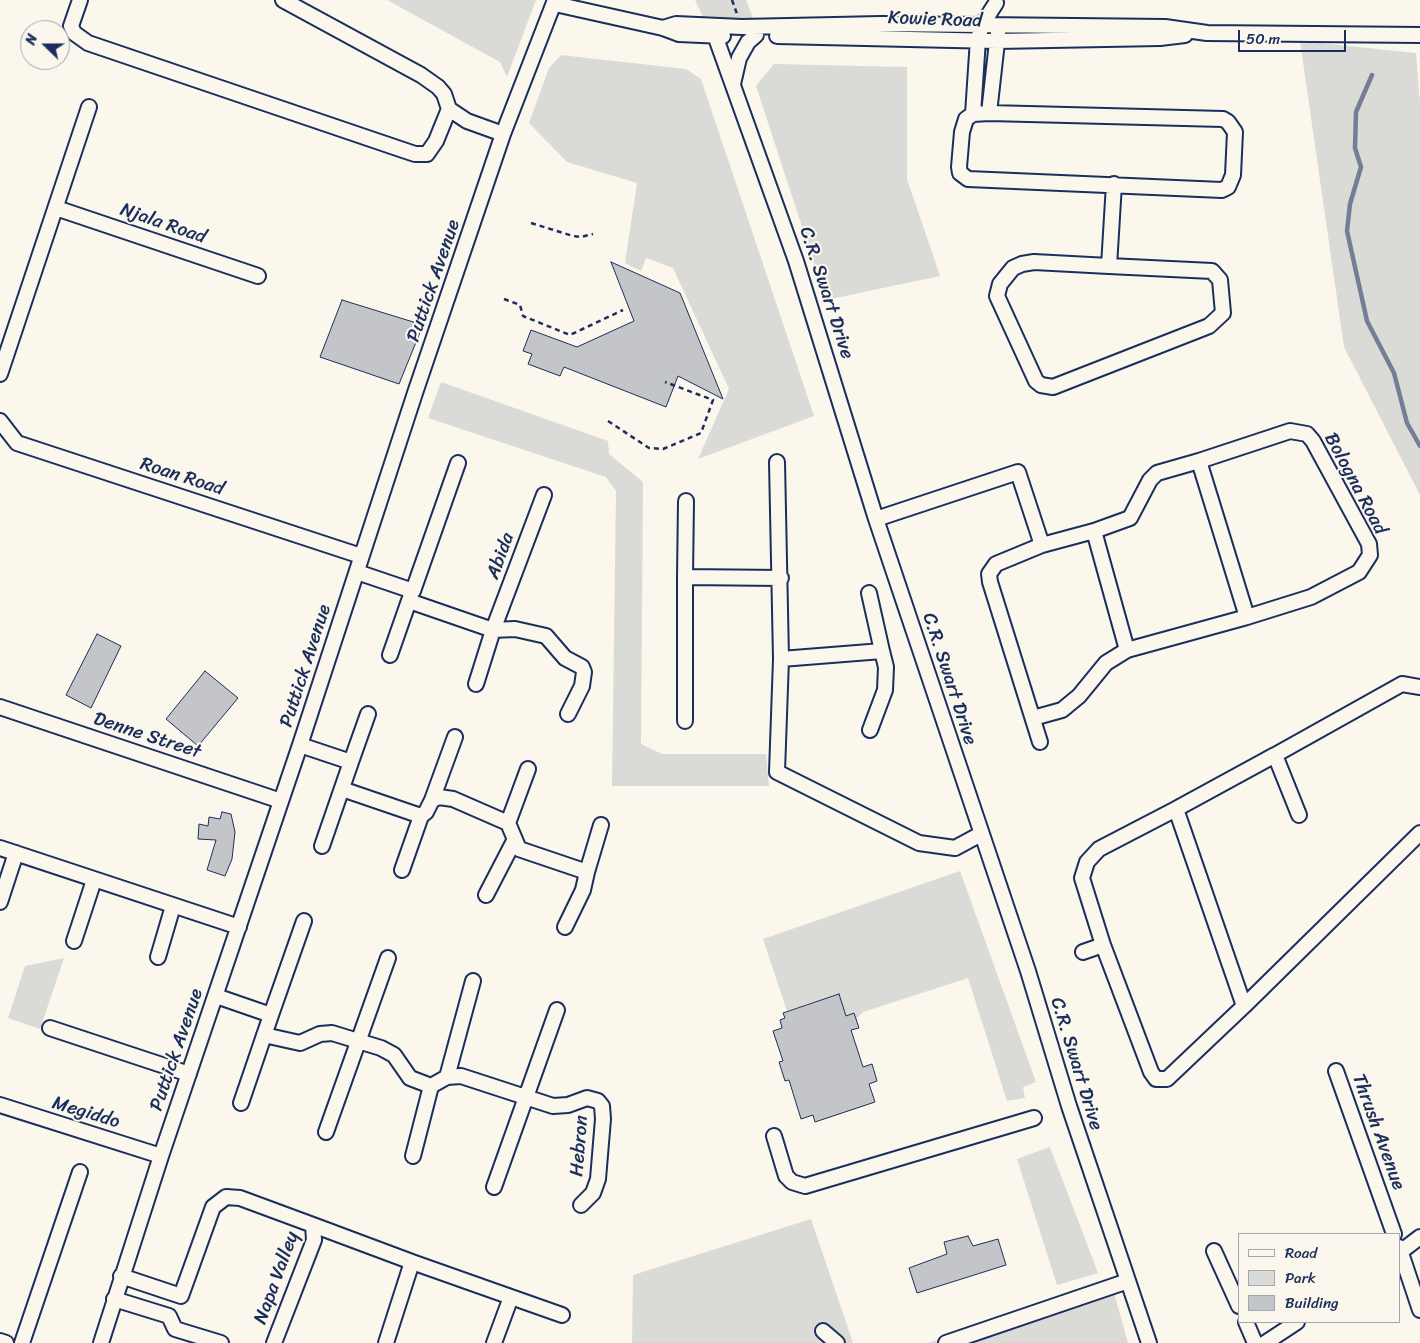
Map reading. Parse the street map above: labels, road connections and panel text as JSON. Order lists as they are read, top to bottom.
{
  "streets": {
    "street": [
      "Kowie Road",
      "Njala Road",
      "Puttick Avenue",
      "C.R. Swart Drive",
      "Roan Road",
      "Bologna Road",
      "Abida",
      "Denne Street",
      "Megiddo",
      "Thrush Avenue",
      "Hebron",
      "Napa Valley"
    ]
  },
  "crossings": [
    ["Kowie Road", "Puttick Avenue"],
    ["Kowie Road", "C.R. Swart Drive"],
    ["Puttick Avenue", "Roan Road"],
    ["Puttick Avenue", "Denne Street"],
    ["Puttick Avenue", "Megiddo"],
    ["Puttick Avenue", "Napa Valley"]
  ],
  "legend": ["Road", "Park", "Building"],
  "scale_bar": "50 m",
  "north": "left"
}
